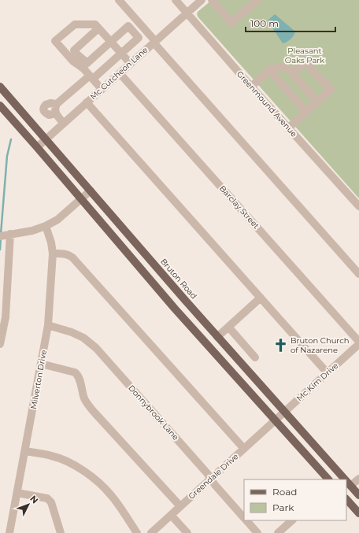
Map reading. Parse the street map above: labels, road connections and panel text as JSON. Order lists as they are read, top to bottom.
{
  "streets": {
    "main road": ["Bruton Road"],
    "street": [
      "Mc Cutcheon Lane",
      "Greenmound Avenue",
      "Barclay Street",
      "Milverton Drive",
      "Mc Kim Drive",
      "Donnybrook Lane",
      "Greendale Drive"
    ]
  },
  "crossings": [
    ["Mc Cutcheon Lane", "Greenmound Avenue"],
    ["Mc Cutcheon Lane", "Barclay Street"],
    ["Mc Cutcheon Lane", "Bruton Road"],
    ["Bruton Road", "Mc Kim Drive"],
    ["Milverton Drive", "Donnybrook Lane"],
    ["Mc Kim Drive", "Greendale Drive"],
    ["Donnybrook Lane", "Greendale Drive"]
  ],
  "parks": ["Pleasant Oaks Park"],
  "places": {
    "church": ["Bruton Church of Nazarene"]
  },
  "legend": ["Road", "Park"],
  "scale_bar": "100 m",
  "north": "top right"
}
